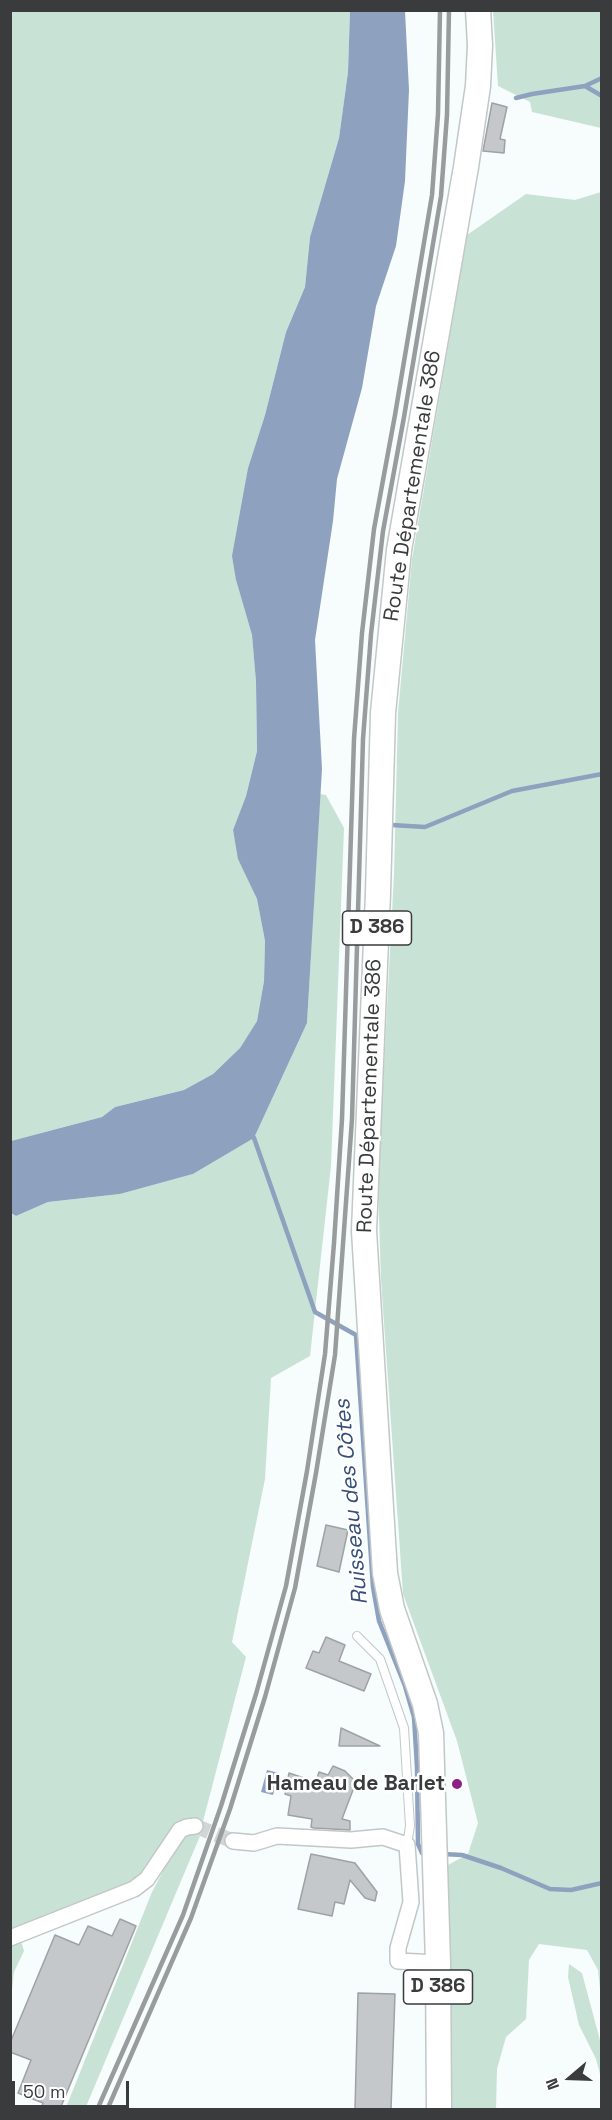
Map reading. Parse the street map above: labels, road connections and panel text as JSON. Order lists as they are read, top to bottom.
{
  "streets": {
    "main road": ["Route Départementale 386", "D 386"]
  },
  "water": ["Ruisseau des Côtes"],
  "places": ["Hameau de Barlet"],
  "scale_bar": "50 m",
  "north": "left"
}
